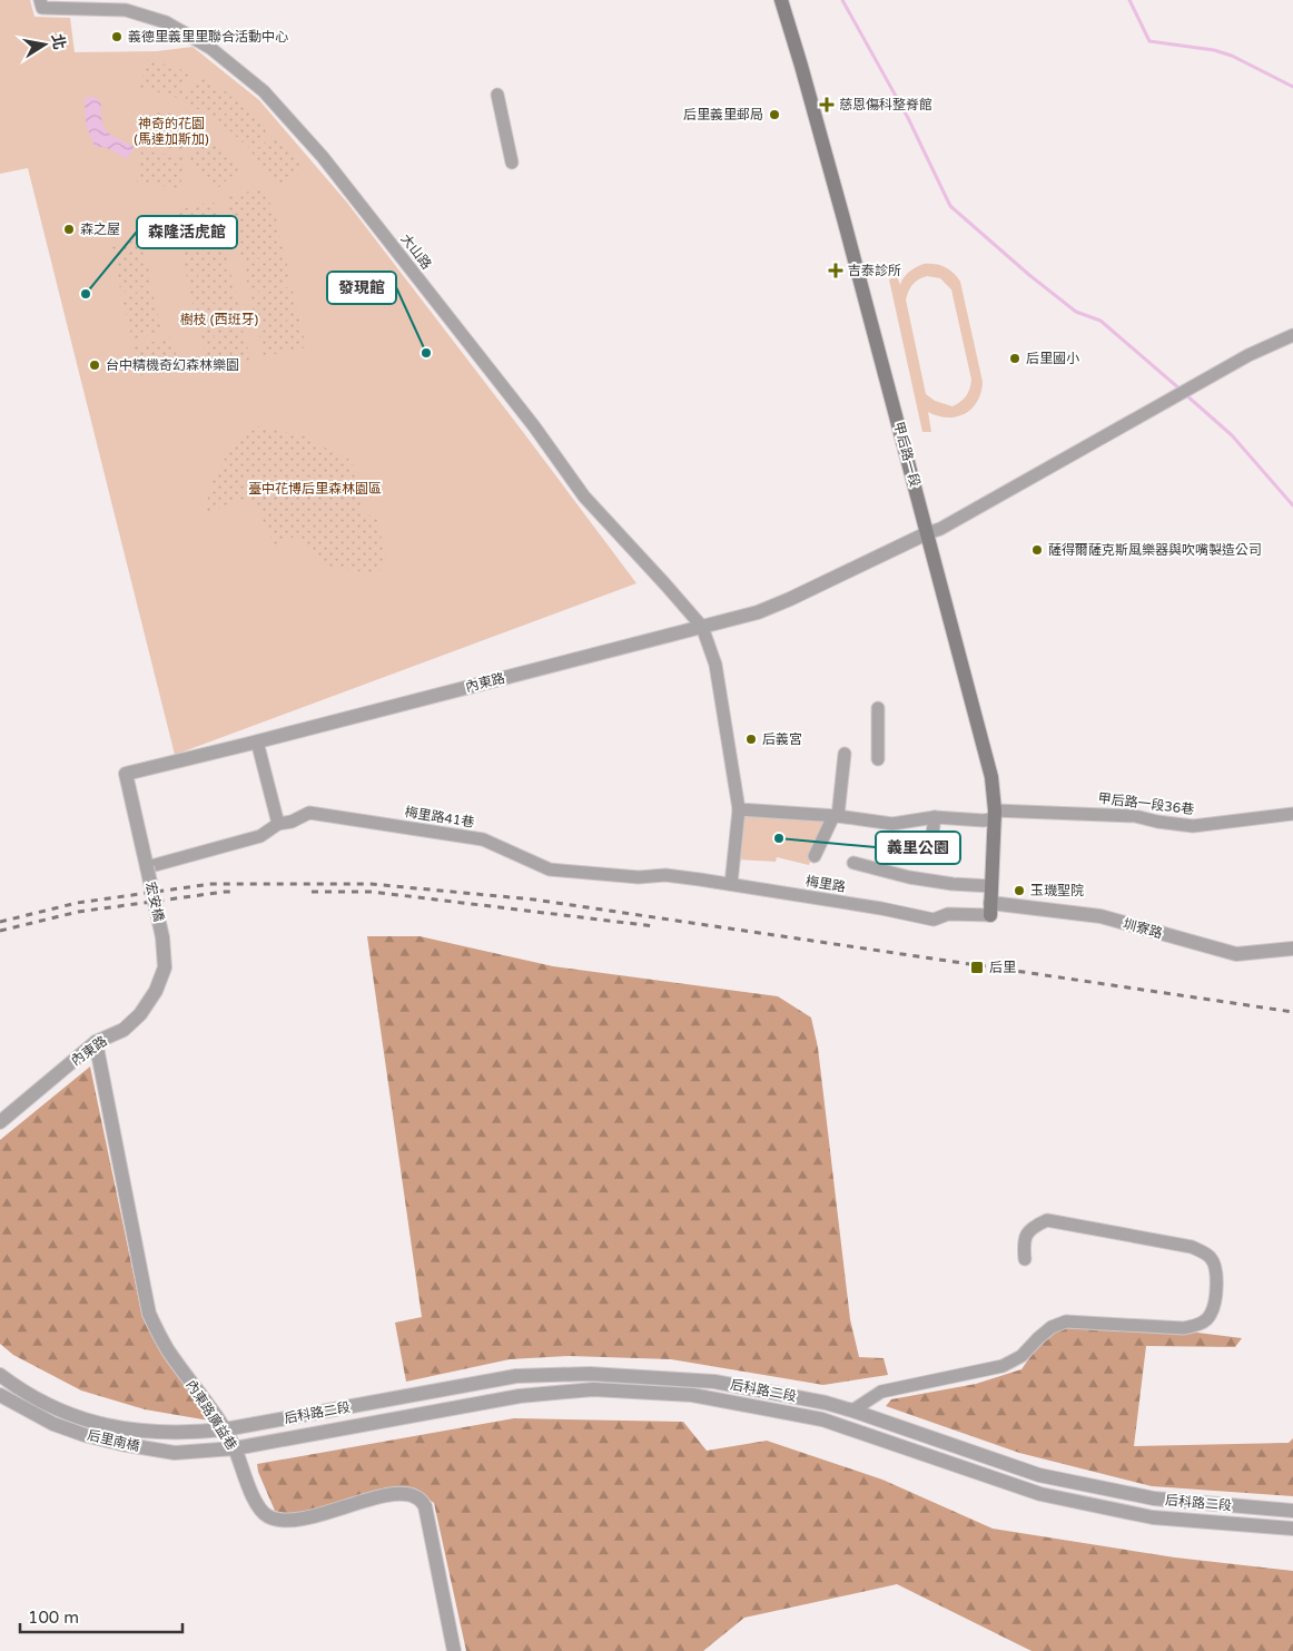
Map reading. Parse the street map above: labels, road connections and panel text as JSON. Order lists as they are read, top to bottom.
{
  "streets": {
    "main road": ["甲后路一段"],
    "street": [
      "大山路",
      "內東路",
      "甲后路一段36巷",
      "梅里路41巷",
      "梅里路",
      "宏安橋",
      "圳寮路",
      "后科路二段",
      "內東路廣益巷",
      "后里南橋"
    ]
  },
  "crossings": [
    ["大山路", "內東路"],
    ["甲后路一段", "內東路"],
    ["甲后路一段", "甲后路一段36巷"],
    ["甲后路一段", "梅里路"],
    ["甲后路一段", "圳寮路"],
    ["內東路", "梅里路41巷"],
    ["內東路", "宏安橋"],
    ["內東路", "內東路廣益巷"],
    ["梅里路41巷", "梅里路"],
    ["梅里路41巷", "宏安橋"],
    ["梅里路", "圳寮路"],
    ["后科路二段", "內東路廣益巷"],
    ["后科路二段", "后里南橋"],
    ["內東路廣益巷", "后里南橋"]
  ],
  "parks": ["神奇的花園 (馬達加斯加)", "樹枝 (西班牙)", "臺中花博后里森林園區"],
  "places": {
    "other": [
      "義德里義里里聯合活動中心",
      "后里義里郵局",
      "森之屋",
      "森隆活虎館",
      "發現館",
      "后里國小",
      "台中精機奇幻森林樂園",
      "薩得爾薩克斯風樂器與吹嘴製造公司",
      "后義宮",
      "義里公園",
      "玉璣聖院"
    ],
    "health": ["慈恩傷科整脊館", "吉泰診所"],
    "transit": ["后里"]
  },
  "scale_bar": "100 m",
  "north": "right"
}
